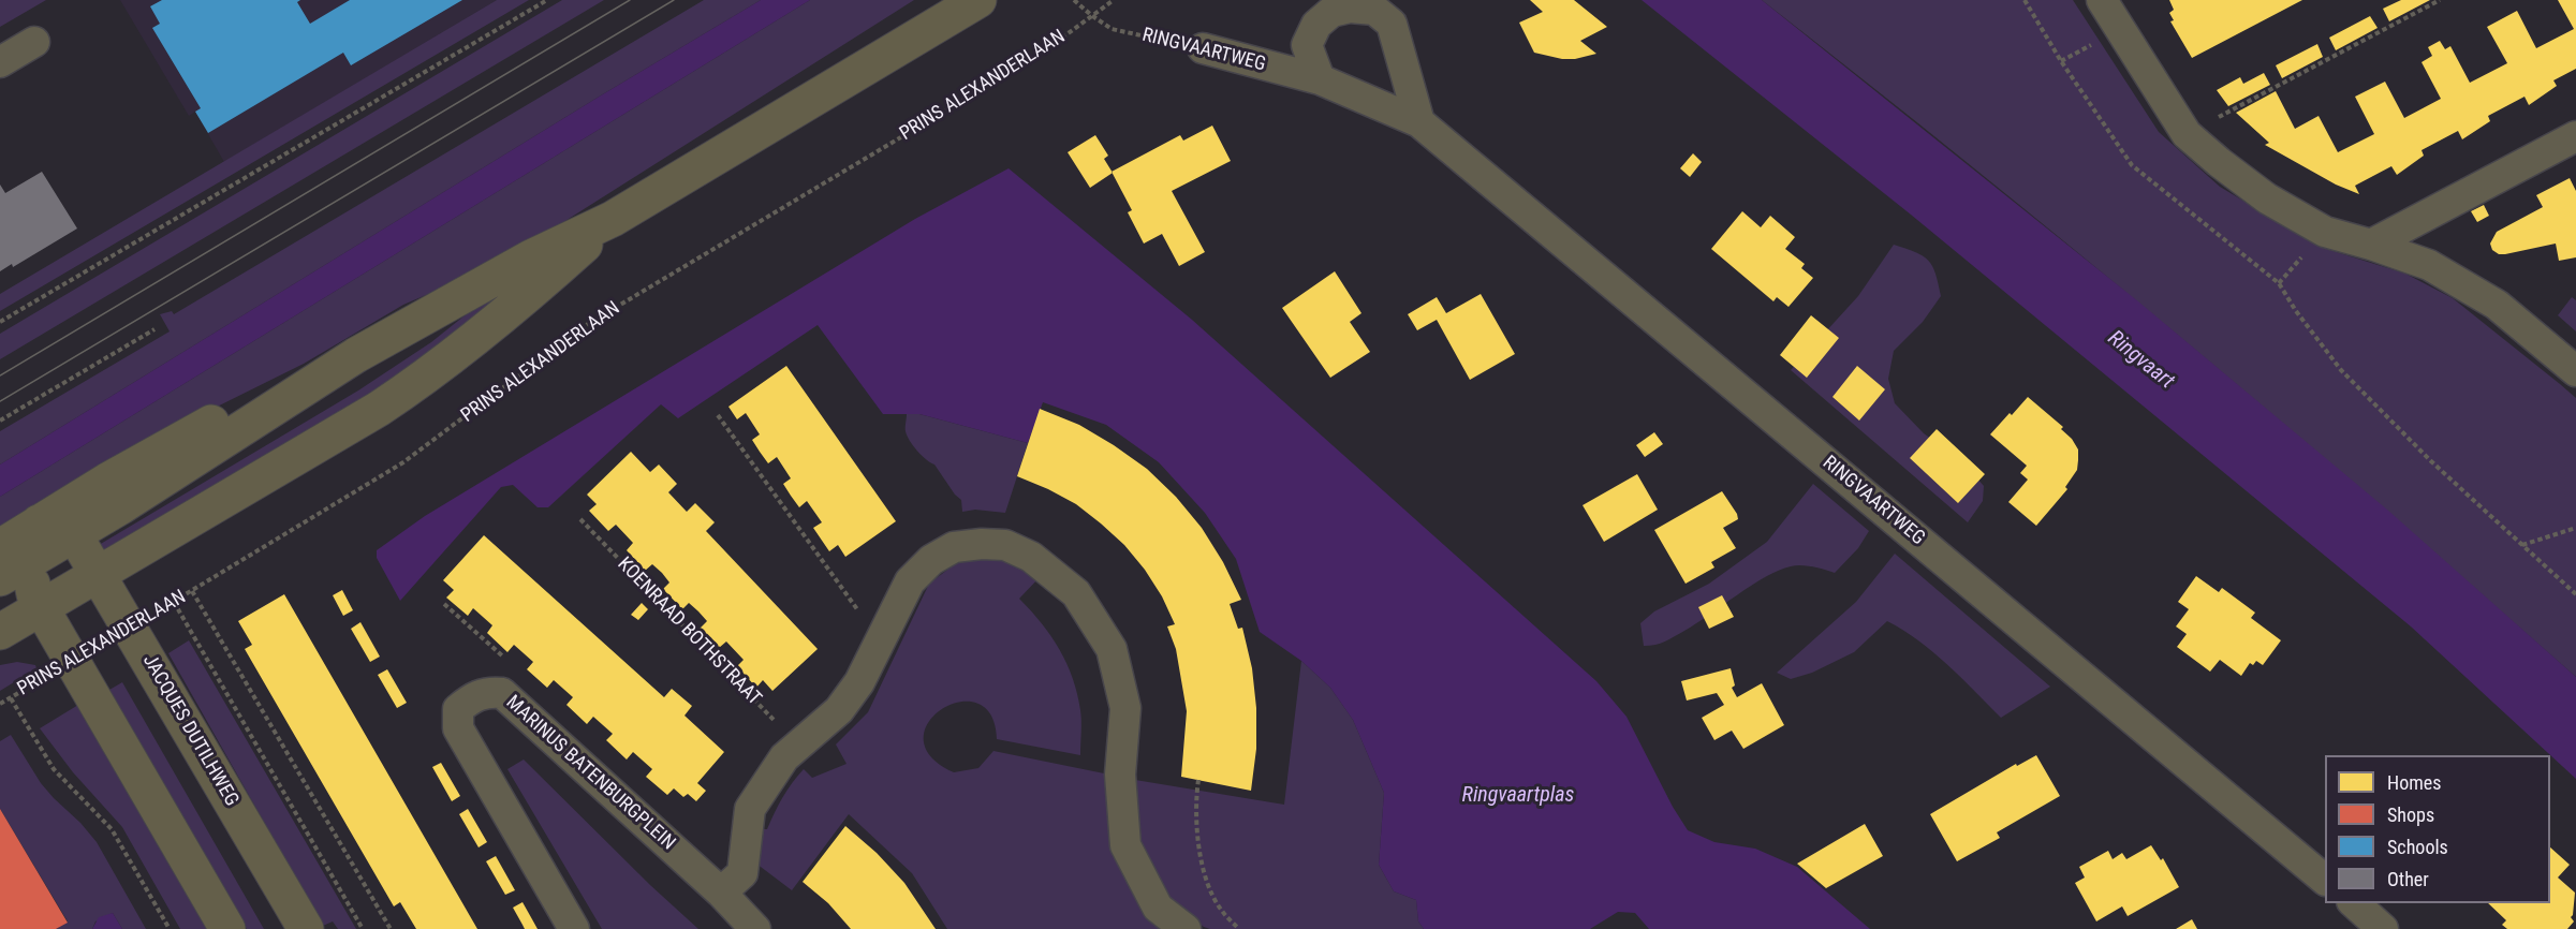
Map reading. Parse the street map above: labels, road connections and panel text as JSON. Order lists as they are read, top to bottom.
{
  "streets": {
    "main road": ["JACQUES DUTILHWEG"],
    "street": ["RINGVAARTWEG", "MARINUS BATENBURGPLEIN"],
    "path": ["PRINS ALEXANDERLAAN", "KOENRAAD BOTHSTRAAT"]
  },
  "crossings": [
    ["RINGVAARTWEG", "PRINS ALEXANDERLAAN"],
    ["PRINS ALEXANDERLAAN", "JACQUES DUTILHWEG"]
  ],
  "water": ["Ringvaart", "Ringvaartplas"],
  "legend": [
    "Homes",
    "Shops",
    "Schools",
    "Other"
  ]
}
